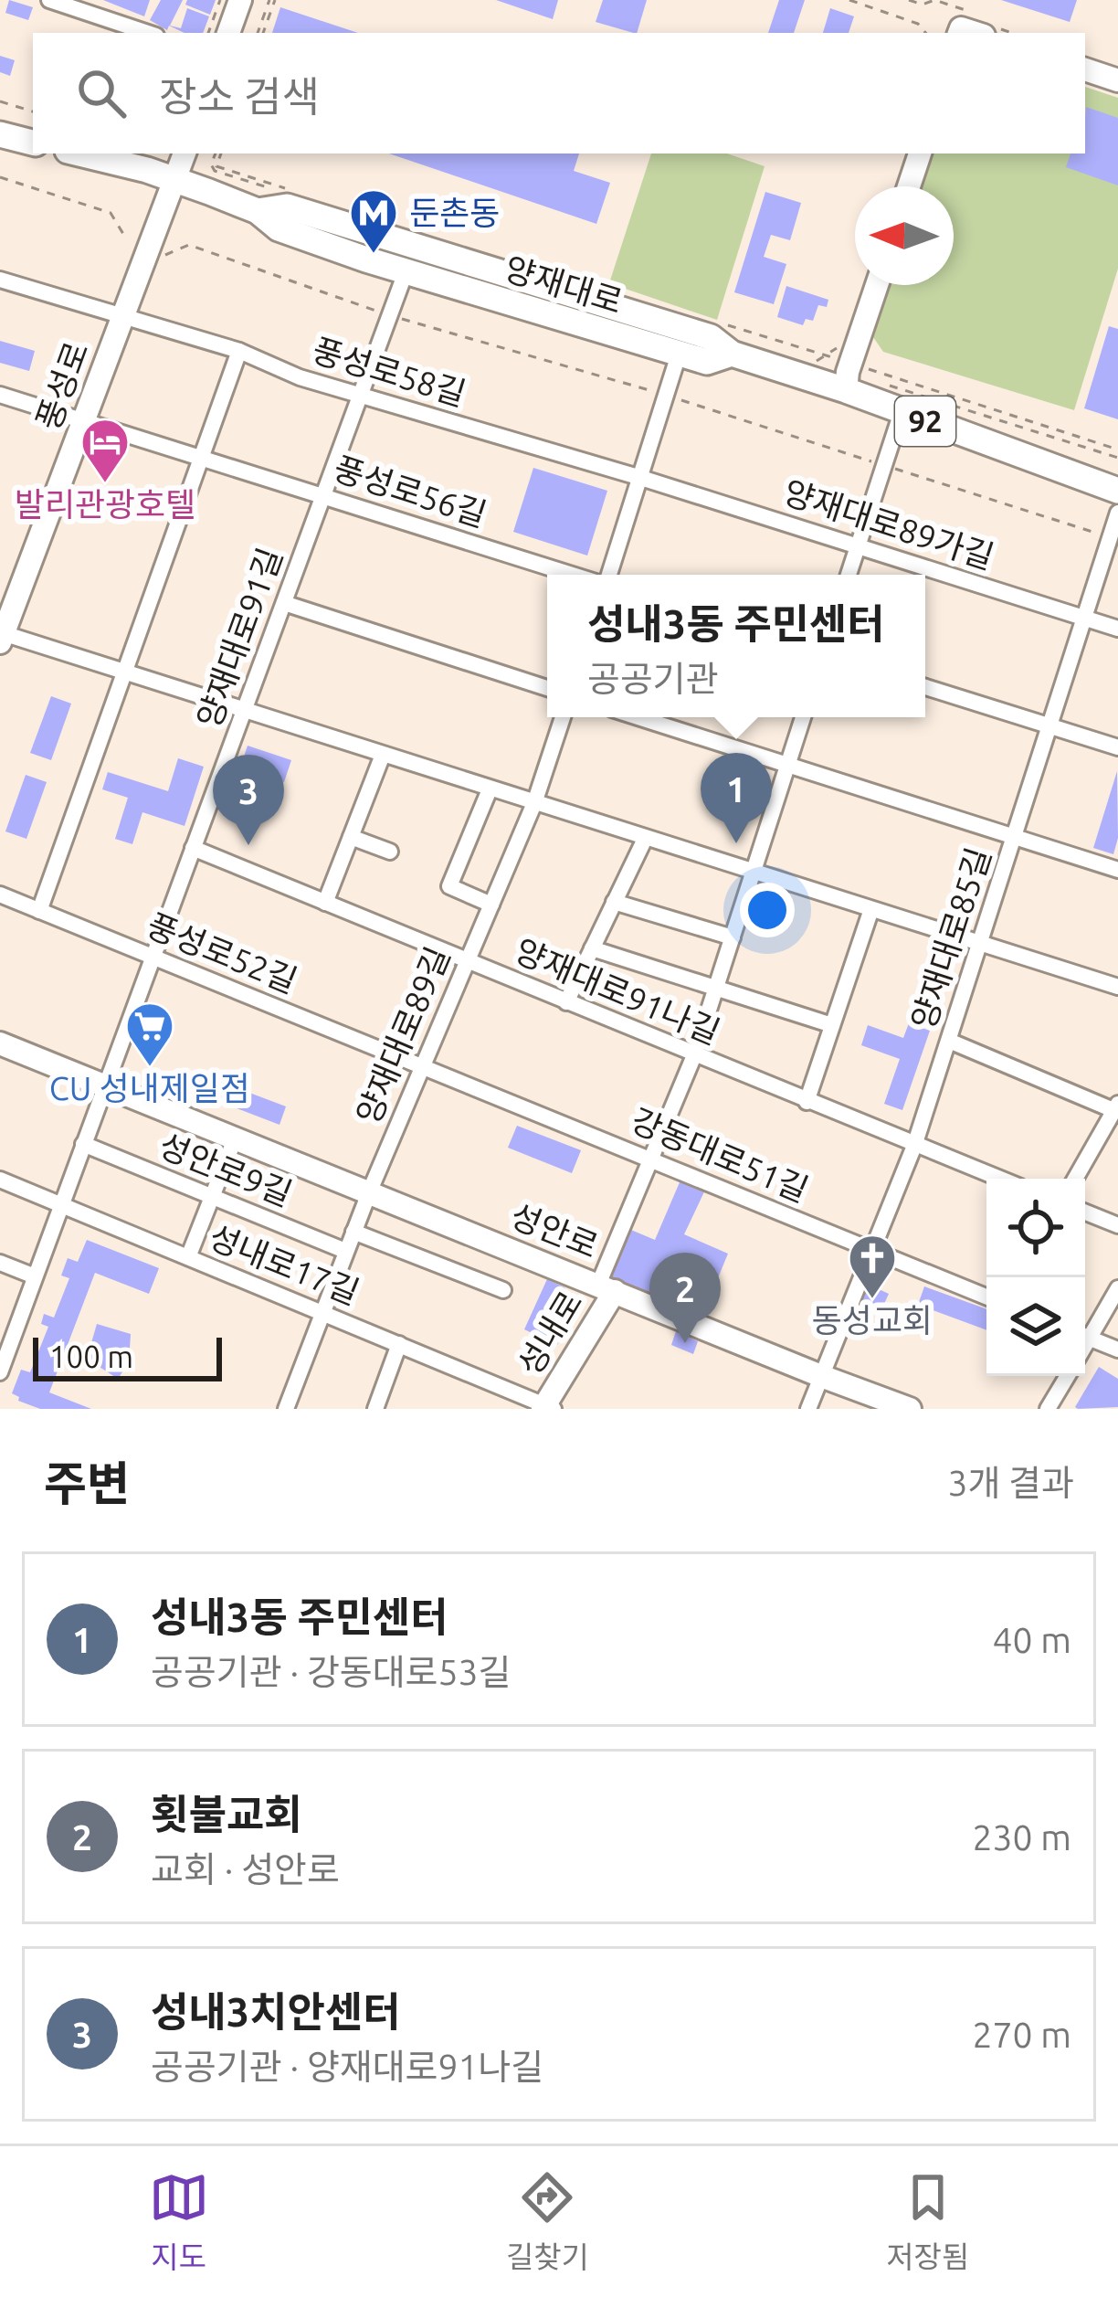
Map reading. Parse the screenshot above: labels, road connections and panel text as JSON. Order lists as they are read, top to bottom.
{
  "streets": {
    "main road": ["양재대로", "92"],
    "street": [
      "풍성로58길",
      "풍성로",
      "풍성로56길",
      "양재대로89가길",
      "양재대로91길",
      "양재대로85길",
      "풍성로52길",
      "양재대로91나길",
      "양재대로89길",
      "강동대로51길",
      "성안로9길",
      "성안로",
      "성내로17길",
      "성내로"
    ]
  },
  "crossings": [
    ["양재대로", "풍성로"],
    ["양재대로", "양재대로91길"],
    ["풍성로58길", "풍성로"],
    ["풍성로58길", "양재대로89가길"],
    ["풍성로58길", "양재대로91길"],
    ["풍성로", "풍성로56길"],
    ["풍성로56길", "양재대로91길"],
    ["양재대로89가길", "양재대로85길"],
    ["양재대로91길", "풍성로52길"],
    ["양재대로91길", "양재대로91나길"],
    ["양재대로91길", "성안로"],
    ["양재대로85길", "양재대로91나길"],
    ["양재대로85길", "강동대로51길"],
    ["양재대로85길", "성안로"],
    ["풍성로52길", "양재대로89길"],
    ["풍성로52길", "강동대로51길"],
    ["양재대로91나길", "양재대로89길"],
    ["양재대로89길", "강동대로51길"],
    ["양재대로89길", "성안로9길"],
    ["양재대로89길", "성안로"],
    ["양재대로89길", "성내로17길"],
    ["성안로", "성내로"],
    ["성내로17길", "성내로"]
  ],
  "places": {
    "metro station": ["둔촌동"],
    "hotel": ["발리관광호텔"],
    "supermarket": ["CU 성내제일점"],
    "church": ["동성교회"]
  },
  "scale_bar": "100 m",
  "north": "left",
  "page": {
    "search": "장소 검색",
    "popup": ["성내3동 주민센터", "공공기관"],
    "pins": ["1", "3", "2"],
    "scale": "100 m",
    "heading": ["주변", "3개 결과"],
    "list": [
      {
        "mark": "1",
        "name": "성내3동 주민센터",
        "note": "공공기관 · 강동대로53길",
        "value": "40 m"
      },
      {
        "mark": "2",
        "name": "횟불교회",
        "note": "교회 · 성안로",
        "value": "230 m"
      },
      {
        "mark": "3",
        "name": "성내3치안센터",
        "note": "공공기관 · 양재대로91나길",
        "value": "270 m"
      }
    ],
    "nav": ["지도", "길찾기", "저장됨"]
  }
}
